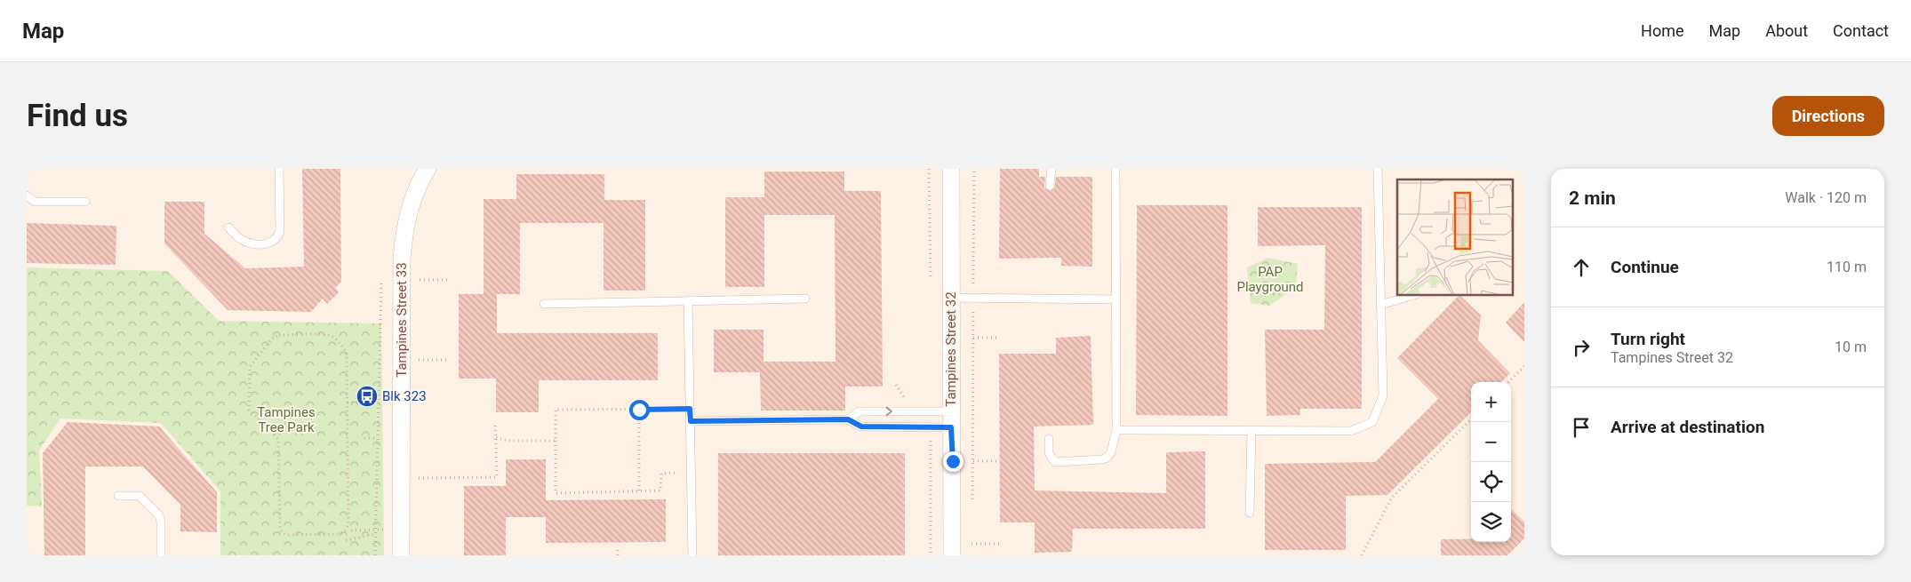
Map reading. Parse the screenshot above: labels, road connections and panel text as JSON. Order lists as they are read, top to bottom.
{
  "streets": {
    "street": ["Tampines Street 33", "Tampines Street 32"]
  },
  "parks": ["PAP Playground", "Tampines Tree Park"],
  "places": {
    "bus stop": ["Blk 323"]
  },
  "page": {
    "header": "Map",
    "nav": [
      "Home",
      "Map",
      "About",
      "Contact"
    ],
    "buttons": "Directions",
    "title": "Find us",
    "heading": ["2 min", "Walk · 120 m"],
    "list": [
      ["Continue", "110 m"],
      ["Turn right", "Tampines Street 32", "10 m"],
      "Arrive at destination"
    ],
    "map_buttons": ["+", "−"]
  }
}
